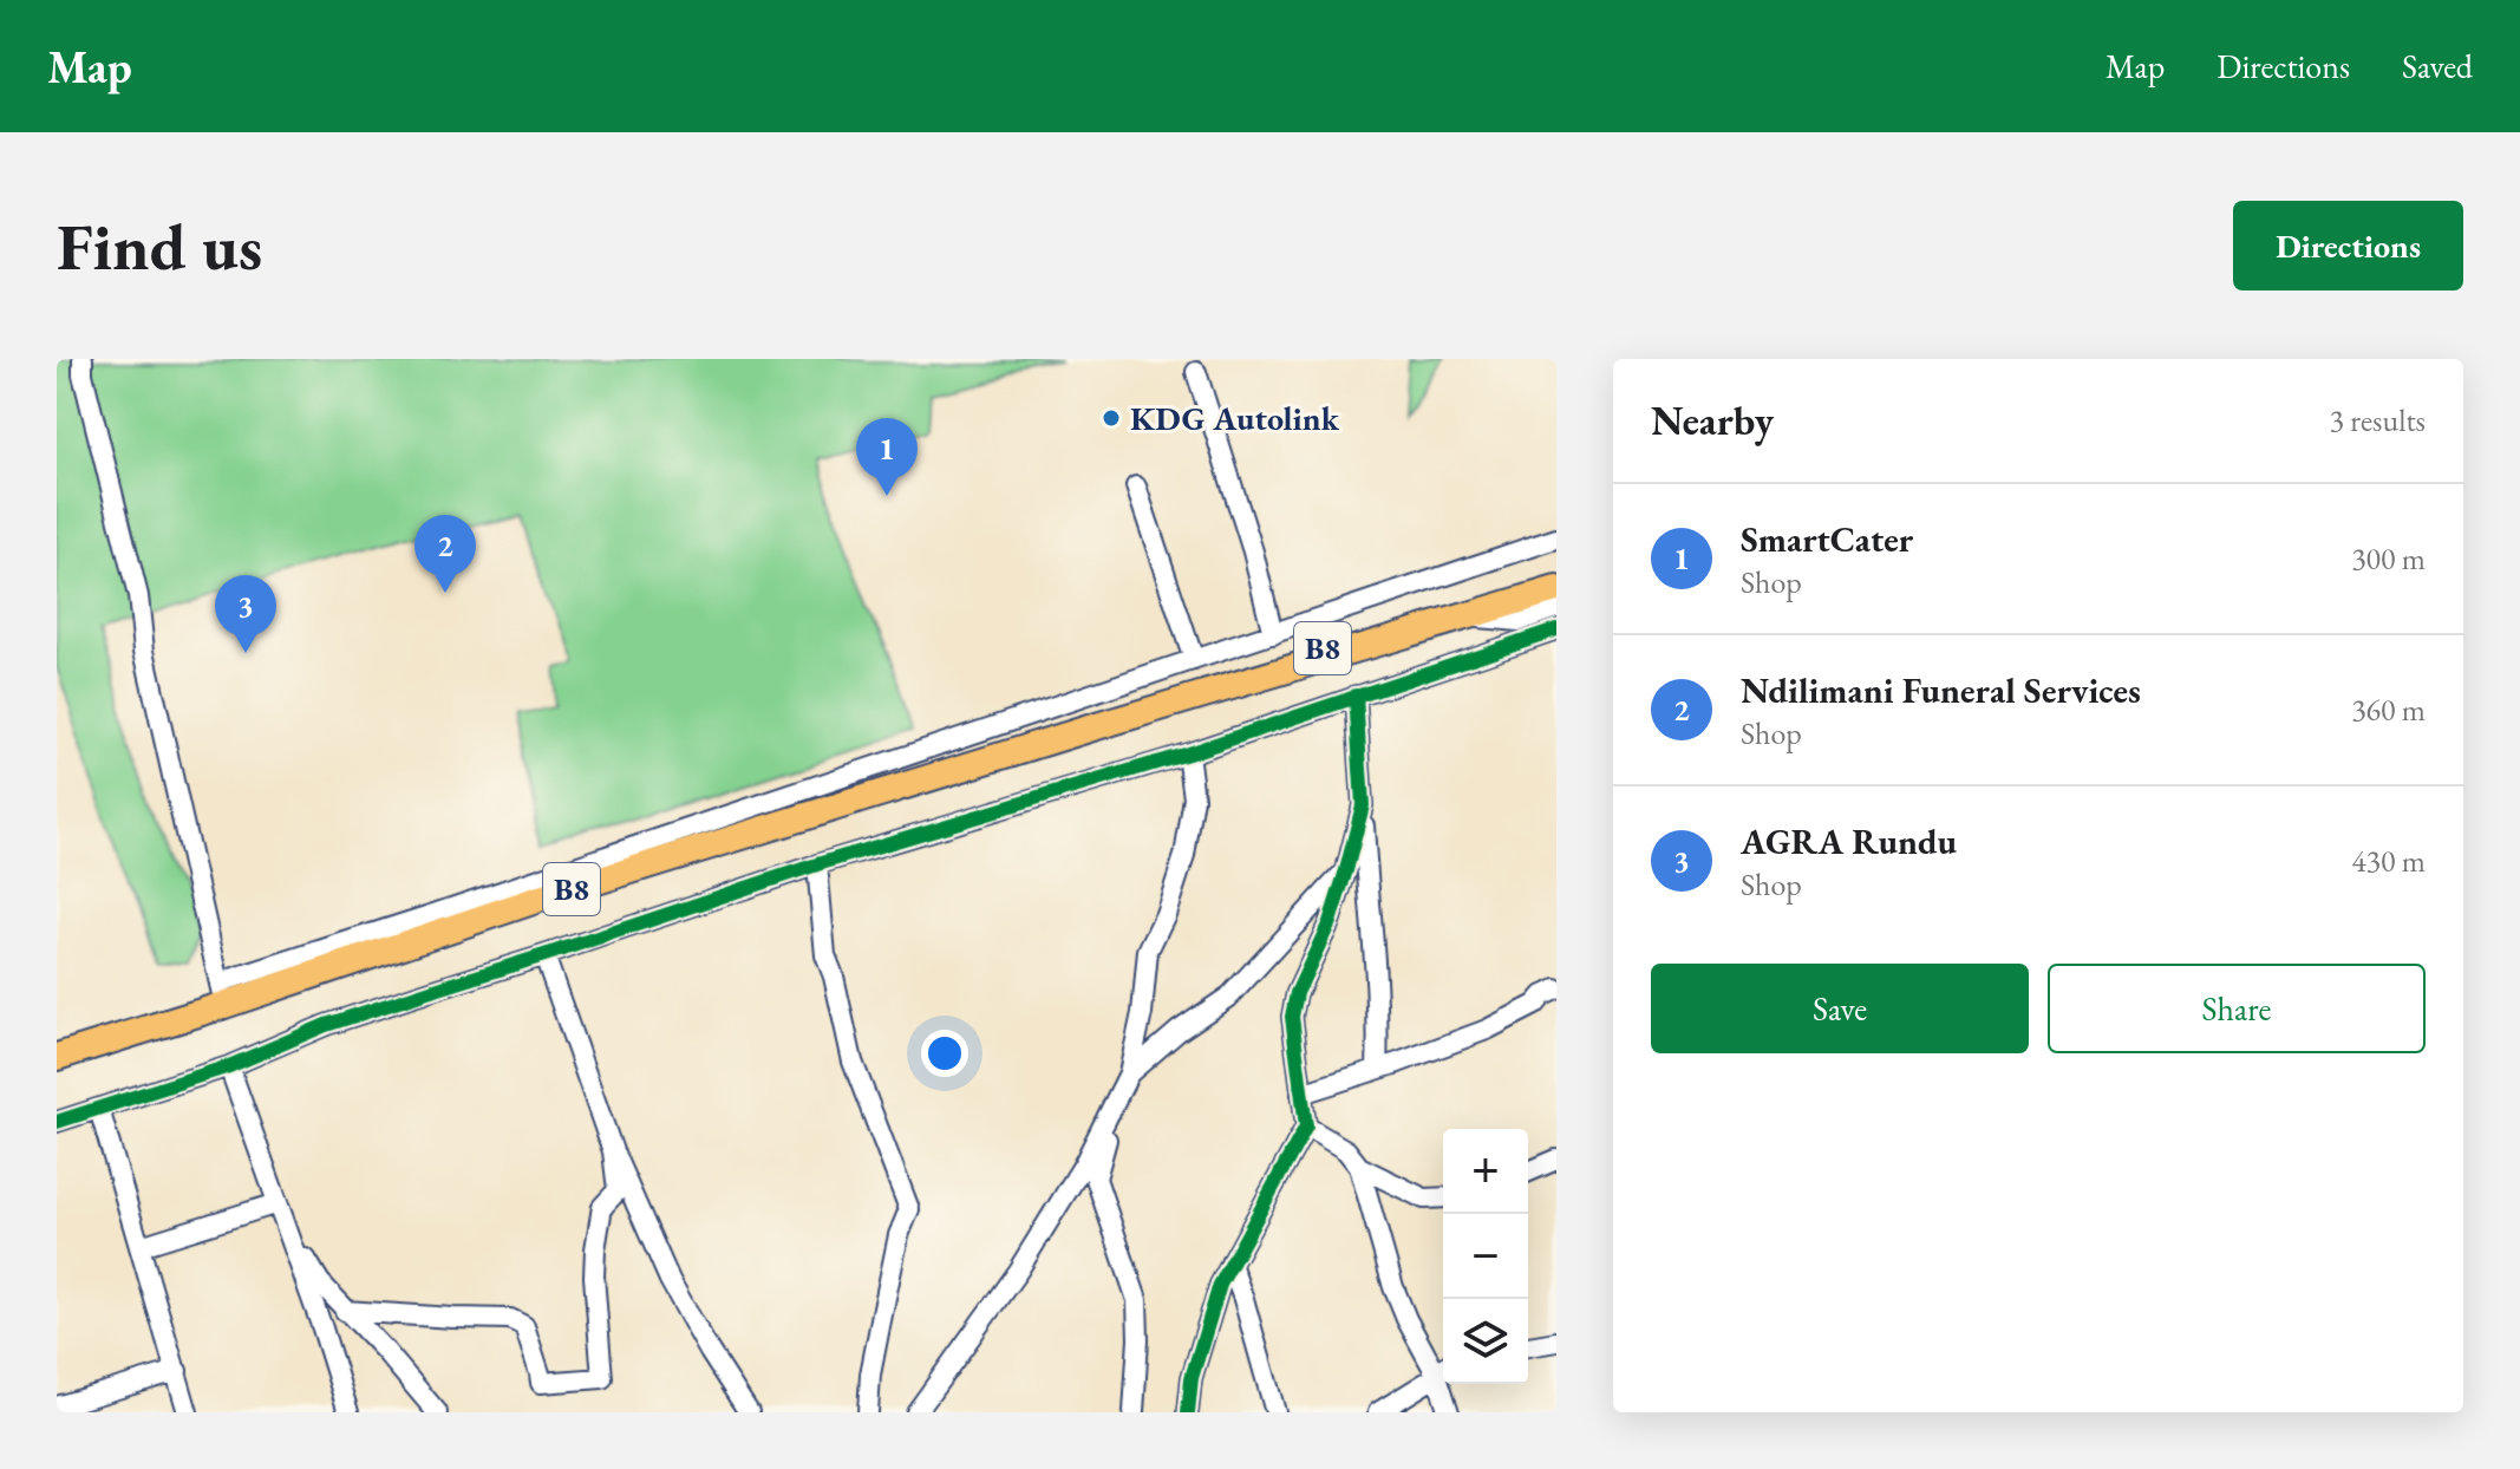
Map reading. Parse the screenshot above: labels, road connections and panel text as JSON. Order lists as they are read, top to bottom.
{
  "streets": {
    "highway": ["B8"]
  },
  "places": ["KDG Autolink"],
  "page": {
    "header": "Map",
    "nav": ["Map", "Directions", "Saved"],
    "buttons": [
      "Directions",
      ["Save", "Share"]
    ],
    "title": "Find us",
    "heading": ["Nearby", "3 results"],
    "pins": ["1", "2", "3"],
    "list": [
      {
        "mark": "1",
        "name": "SmartCater",
        "note": "Shop",
        "value": "300 m"
      },
      {
        "mark": "2",
        "name": "Ndilimani Funeral Services",
        "note": "Shop",
        "value": "360 m"
      },
      {
        "mark": "3",
        "name": "AGRA Rundu",
        "note": "Shop",
        "value": "430 m"
      }
    ],
    "map_buttons": ["+", "−"]
  }
}
